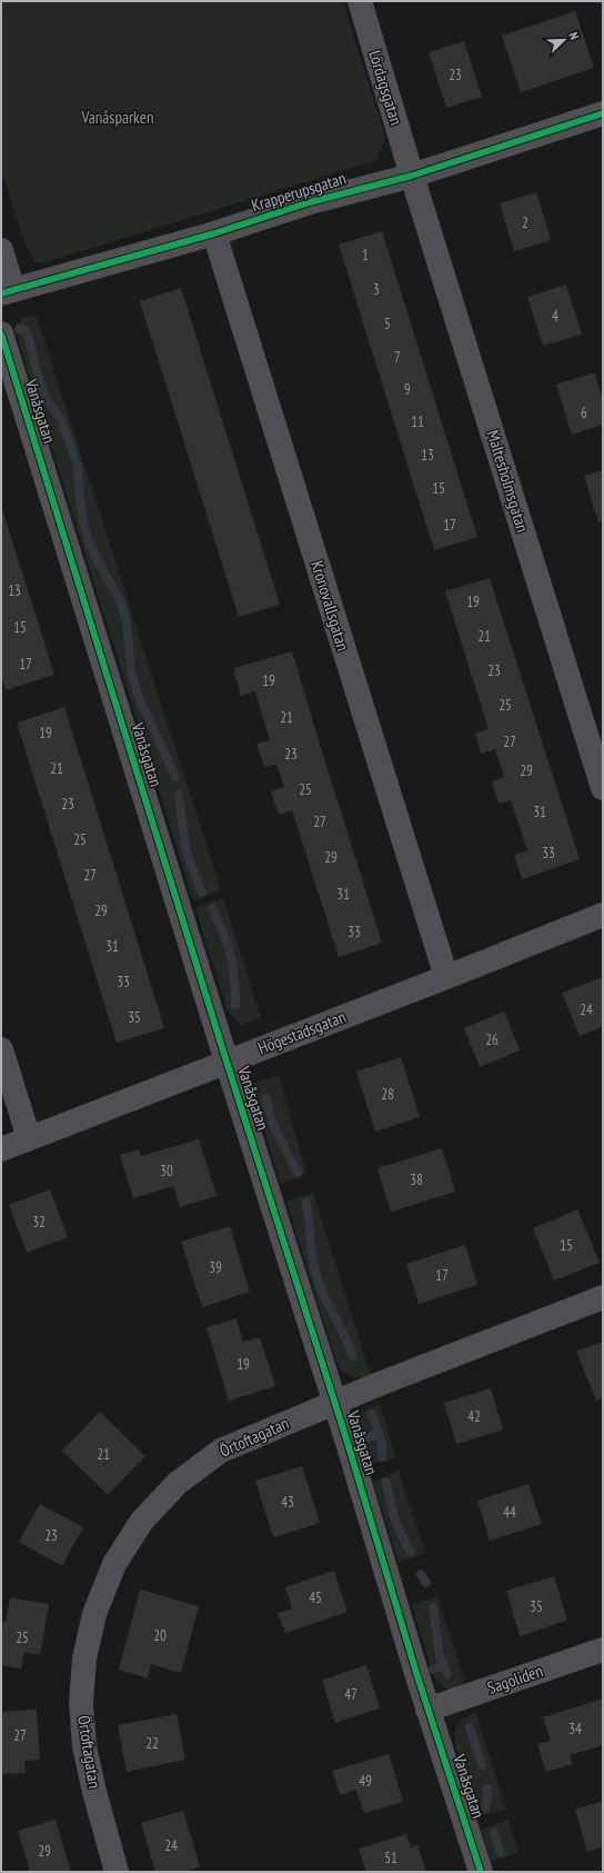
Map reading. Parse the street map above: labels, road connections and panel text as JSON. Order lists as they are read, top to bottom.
{
  "streets": {
    "street": [
      "Lördagsgatan",
      "Krapperupsgatan",
      "Vanåsgatan",
      "Maltesholmsgatan",
      "Kronovallsgatan",
      "Högestadsgatan",
      "Örtoftagatan",
      "Sagoliden"
    ]
  },
  "crossings": [
    ["Lördagsgatan", "Krapperupsgatan"],
    ["Lördagsgatan", "Maltesholmsgatan"],
    ["Krapperupsgatan", "Maltesholmsgatan"],
    ["Krapperupsgatan", "Kronovallsgatan"],
    ["Vanåsgatan", "Högestadsgatan"],
    ["Vanåsgatan", "Örtoftagatan"],
    ["Vanåsgatan", "Sagoliden"],
    ["Kronovallsgatan", "Högestadsgatan"]
  ],
  "parks": ["Vanåsparken"],
  "house_numbers": [
    "23",
    "2",
    "1",
    "3",
    "4",
    "5",
    "7",
    "9",
    "6",
    "11",
    "13",
    "15",
    "17",
    "13",
    "19",
    "15",
    "21",
    "17",
    "23",
    "19",
    "25",
    "21",
    "19",
    "27",
    "23",
    "21",
    "29",
    "25",
    "23",
    "31",
    "27",
    "25",
    "33",
    "29",
    "27",
    "31",
    "29",
    "33",
    "31",
    "33",
    "24",
    "35",
    "26",
    "28",
    "30",
    "38",
    "32",
    "15",
    "39",
    "17",
    "19",
    "42",
    "21",
    "43",
    "44",
    "23",
    "45",
    "35",
    "20",
    "25",
    "47",
    "34",
    "27",
    "22",
    "49",
    "24",
    "29",
    "51"
  ],
  "north": "top right"
}
